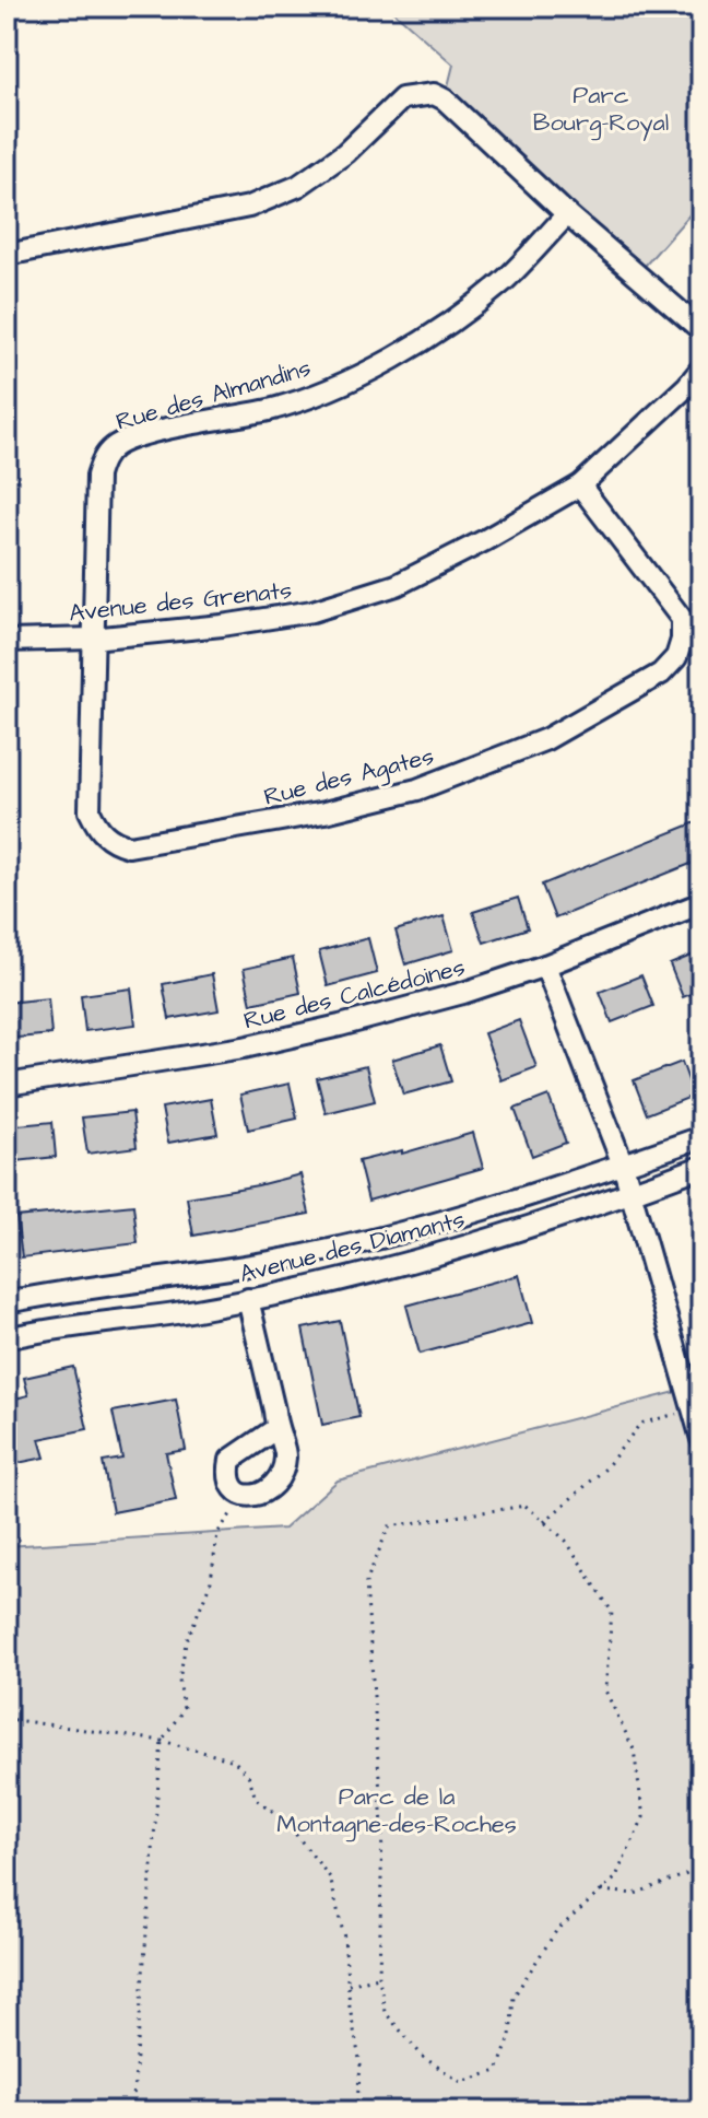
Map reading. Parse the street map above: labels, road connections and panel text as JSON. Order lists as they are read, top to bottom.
{
  "streets": {
    "street": [
      "Rue des Almandins",
      "Avenue des Grenats",
      "Rue des Agates",
      "Rue des Calcédoines",
      "Avenue des Diamants"
    ]
  },
  "crossings": [
    ["Rue des Almandins", "Avenue des Grenats"],
    ["Rue des Almandins", "Rue des Agates"],
    ["Avenue des Grenats", "Rue des Agates"]
  ],
  "parks": ["Parc Bourg-Royal", "Parc de la Montagne-des-Roches"]
}
